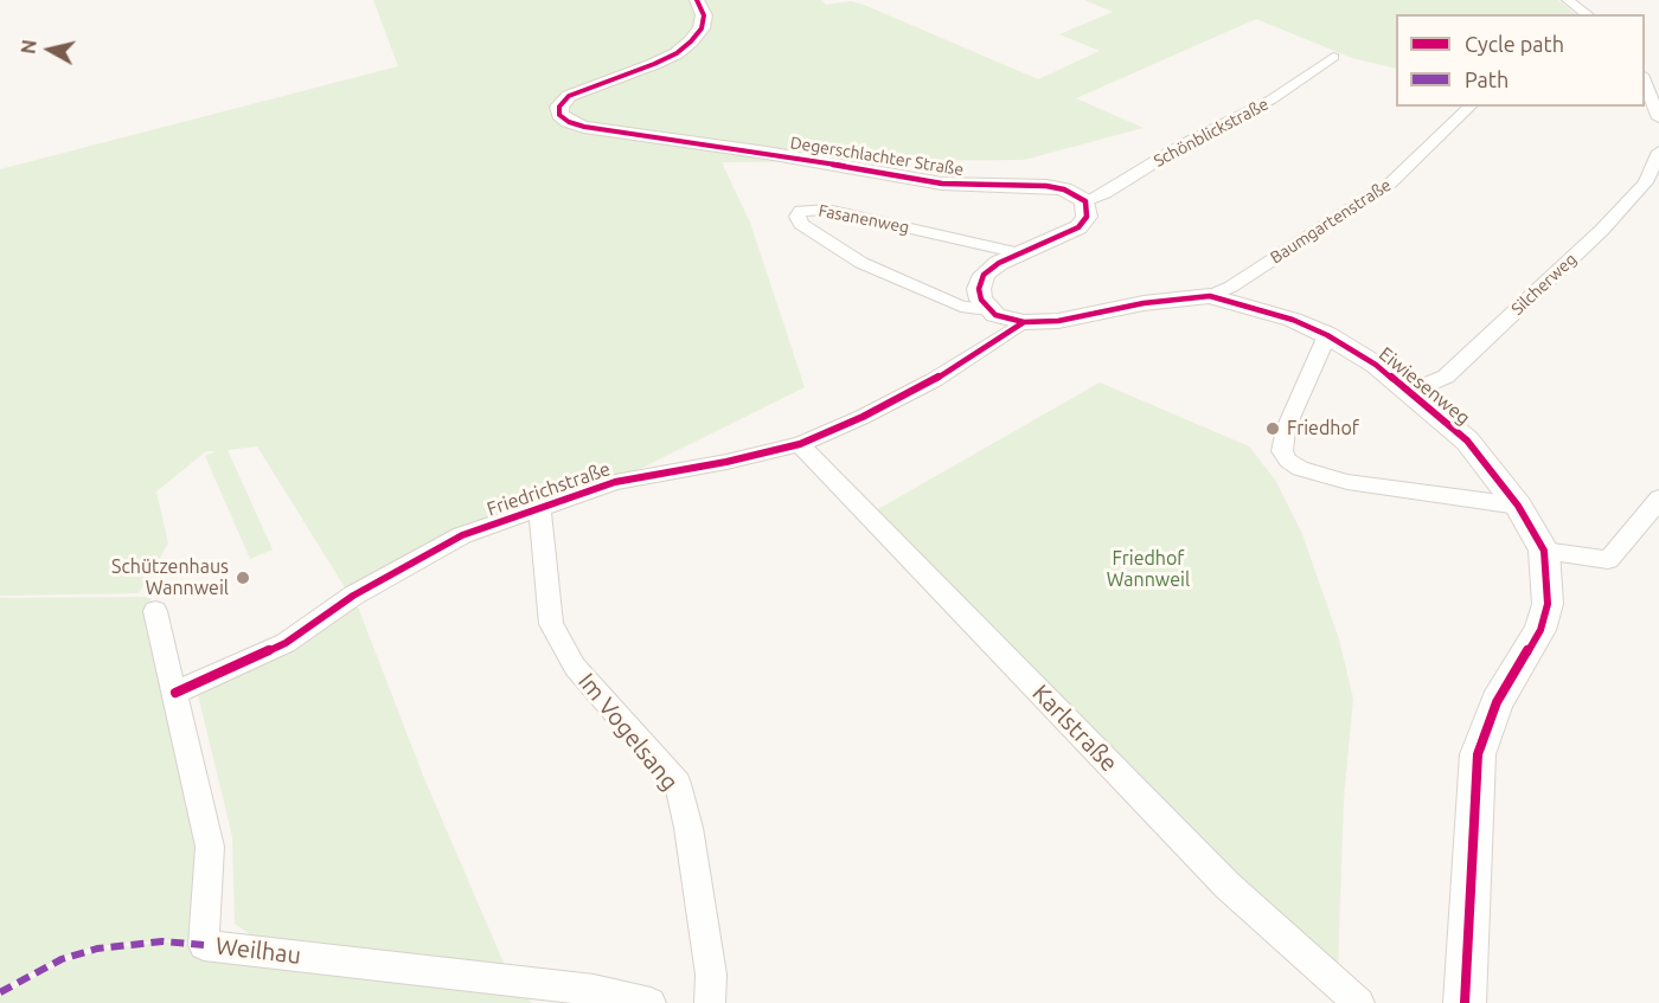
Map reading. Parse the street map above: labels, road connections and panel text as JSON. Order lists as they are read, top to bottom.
{
  "streets": {
    "street": [
      "Schönblickstraße",
      "Degerschlachter Straße",
      "Fasanenweg",
      "Baumgartenstraße",
      "Silcherweg",
      "Eiwiesenweg",
      "Friedrichstraße",
      "Karlstraße",
      "Im Vogelsang",
      "Weilhau"
    ]
  },
  "crossings": [
    ["Schönblickstraße", "Degerschlachter Straße"],
    ["Silcherweg", "Eiwiesenweg"],
    ["Friedrichstraße", "Karlstraße"],
    ["Friedrichstraße", "Im Vogelsang"],
    ["Friedrichstraße", "Weilhau"]
  ],
  "parks": ["Friedhof Wannweil"],
  "places": ["Friedhof", "Schützenhaus Wannweil"],
  "legend": ["Cycle path", "Path"],
  "north": "left"
}
